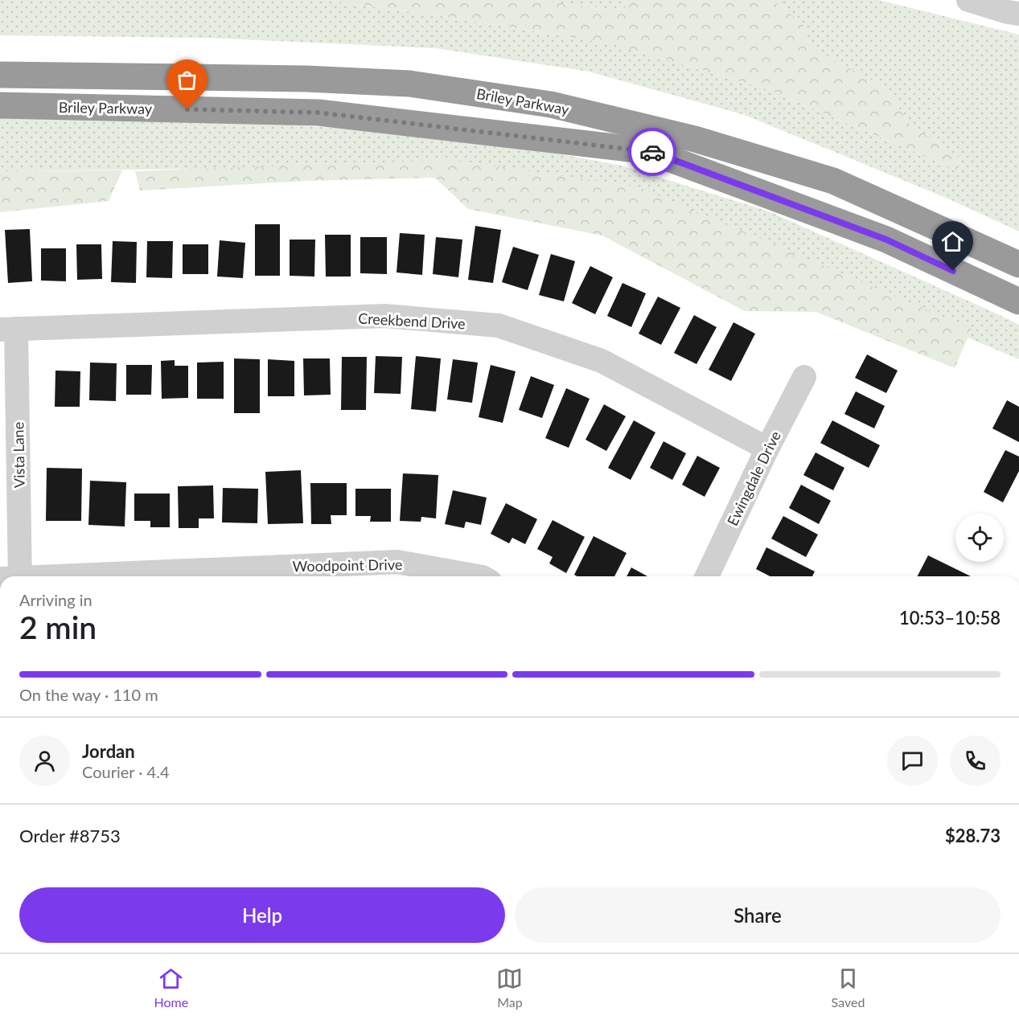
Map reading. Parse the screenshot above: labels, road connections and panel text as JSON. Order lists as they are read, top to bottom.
{
  "streets": {
    "highway": ["Briley Parkway"],
    "street": [
      "Creekbend Drive",
      "Vista Lane",
      "Ewingdale Drive",
      "Woodpoint Drive"
    ]
  },
  "crossings": [
    ["Creekbend Drive", "Vista Lane"],
    ["Creekbend Drive", "Ewingdale Drive"]
  ],
  "page": {
    "heading": ["2 min", "Arriving in", "10:53–10:58"],
    "panel": [
      "Jordan",
      "Courier · 4.4",
      "Order #8753",
      "$28.73"
    ],
    "bar": "On the way · 110 m",
    "buttons": ["Help", "Share"],
    "tabs": ["Home", "Map", "Saved"]
  }
}
